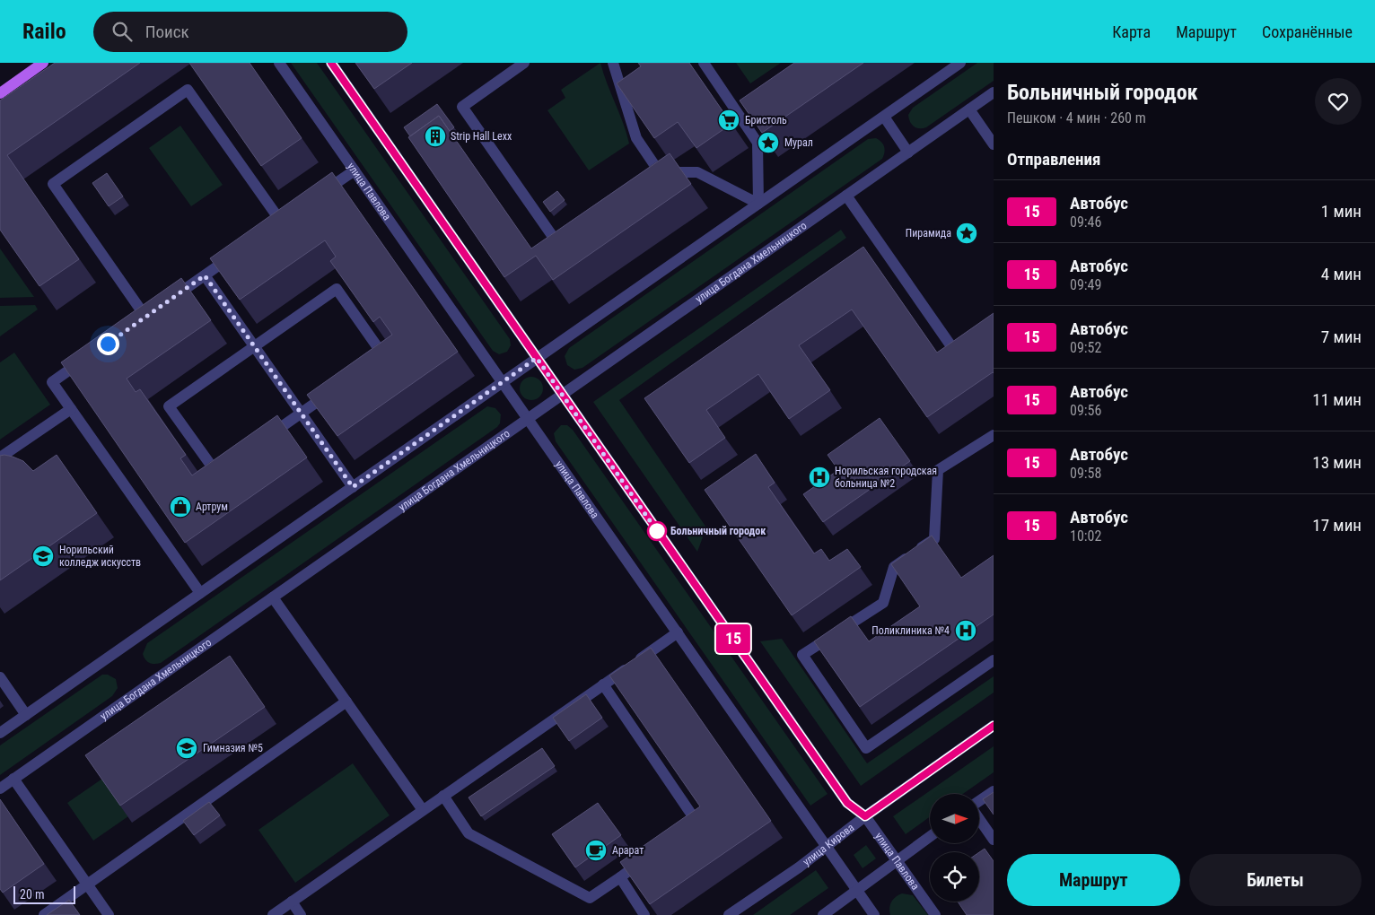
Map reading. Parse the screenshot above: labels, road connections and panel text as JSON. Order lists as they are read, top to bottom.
{
  "streets": {
    "street": ["улица Павлова", "улица Богдана Хмельницкого", "улица Кирова"]
  },
  "crossings": [
    ["улица Павлова", "улица Богдана Хмельницкого"],
    ["улица Павлова", "улица Кирова"]
  ],
  "places": {
    "supermarket": ["Бристоль"],
    "building": ["Strip Hall Lexx"],
    "place": ["Мурал", "Пирамида"],
    "hospital": ["Норильская городская больница №2", "Поликлиника №4"],
    "shop": ["Артрум"],
    "other": ["Больничный городок"],
    "school or university": ["Норильский колледж искусств", "Гимназия №5"],
    "cafe": ["Арарат"]
  },
  "lines": ["bus line 15"],
  "scale_bar": "20 m",
  "north": "right",
  "page": {
    "header": "Railo",
    "search": "Поиск",
    "nav": ["Карта", "Маршрут", "Сохранённые"],
    "on_map": "15",
    "heading": [
      ["Больничный городок", "Пешком · 4 мин · 260 m"],
      "Отправления"
    ],
    "list": [
      {
        "mark": "15",
        "name": "Автобус",
        "note": "09:46",
        "value": "1 мин"
      },
      {
        "mark": "15",
        "name": "Автобус",
        "note": "09:49",
        "value": "4 мин"
      },
      {
        "mark": "15",
        "name": "Автобус",
        "note": "09:52",
        "value": "7 мин"
      },
      {
        "mark": "15",
        "name": "Автобус",
        "note": "09:56",
        "value": "11 мин"
      },
      {
        "mark": "15",
        "name": "Автобус",
        "note": "09:58",
        "value": "13 мин"
      },
      {
        "mark": "15",
        "name": "Автобус",
        "note": "10:02",
        "value": "17 мин"
      }
    ],
    "buttons": ["Маршрут", "Билеты"],
    "scale": "20 m"
  }
}
